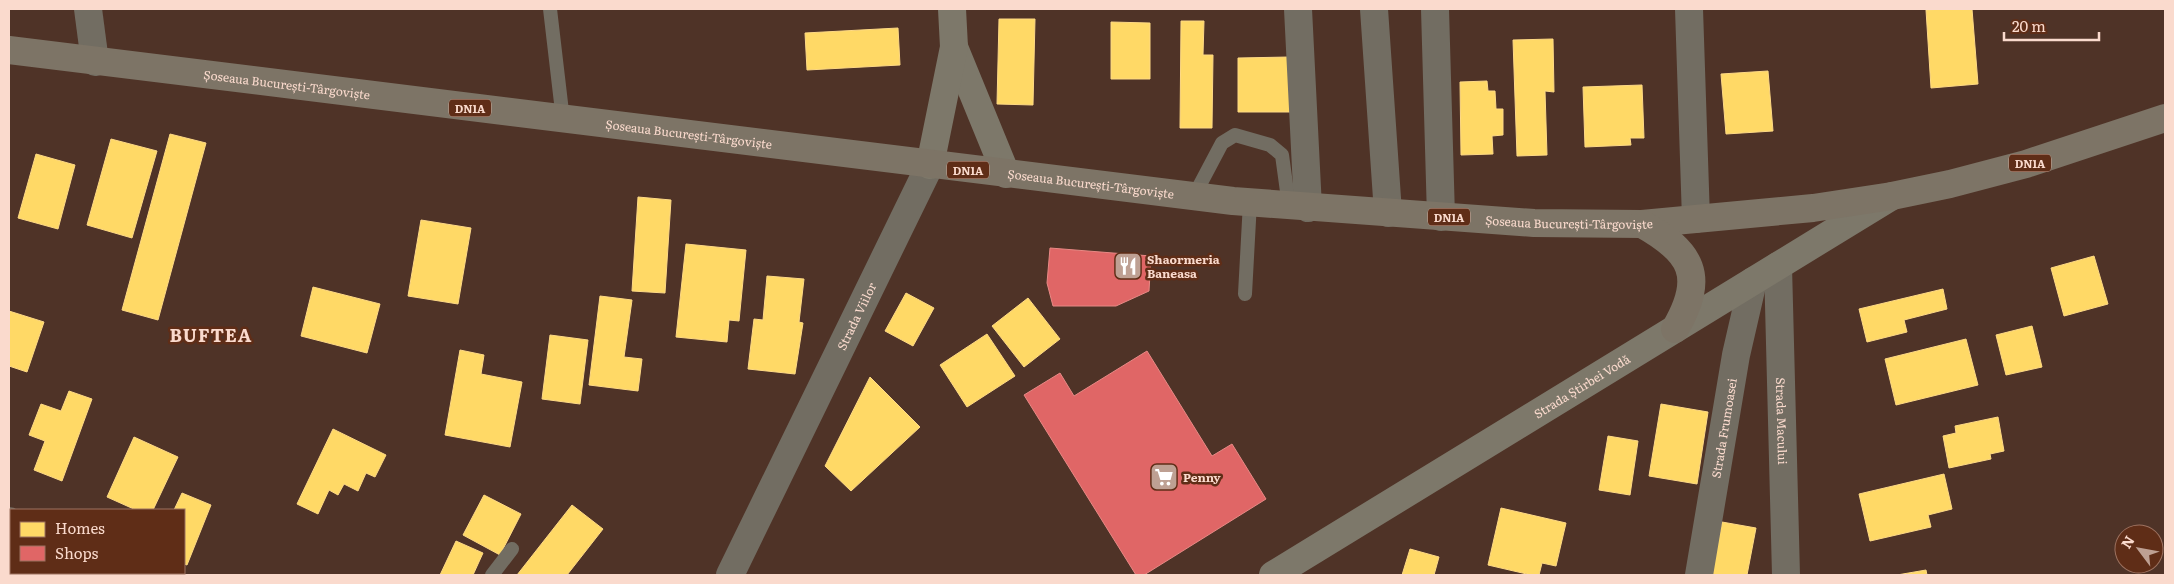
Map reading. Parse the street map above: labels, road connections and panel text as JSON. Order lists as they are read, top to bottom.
{
  "streets": {
    "main road": [
      "Șoseaua București-Târgoviște",
      "DN1A",
      "Strada Viilor",
      "Strada Știrbei Vodă"
    ],
    "street": ["Strada Macului", "Strada Frumoasei"]
  },
  "crossings": [
    ["Șoseaua București-Târgoviște", "Strada Viilor"],
    ["Șoseaua București-Târgoviște", "Strada Știrbei Vodă"],
    ["Strada Știrbei Vodă", "Strada Macului"],
    ["Strada Știrbei Vodă", "Strada Frumoasei"]
  ],
  "districts": ["BUFTEA"],
  "places": {
    "restaurant": ["Shaormeria Baneasa"],
    "supermarket": ["Penny"]
  },
  "legend": ["Homes", "Shops"],
  "scale_bar": "20 m",
  "north": "top left"
}
